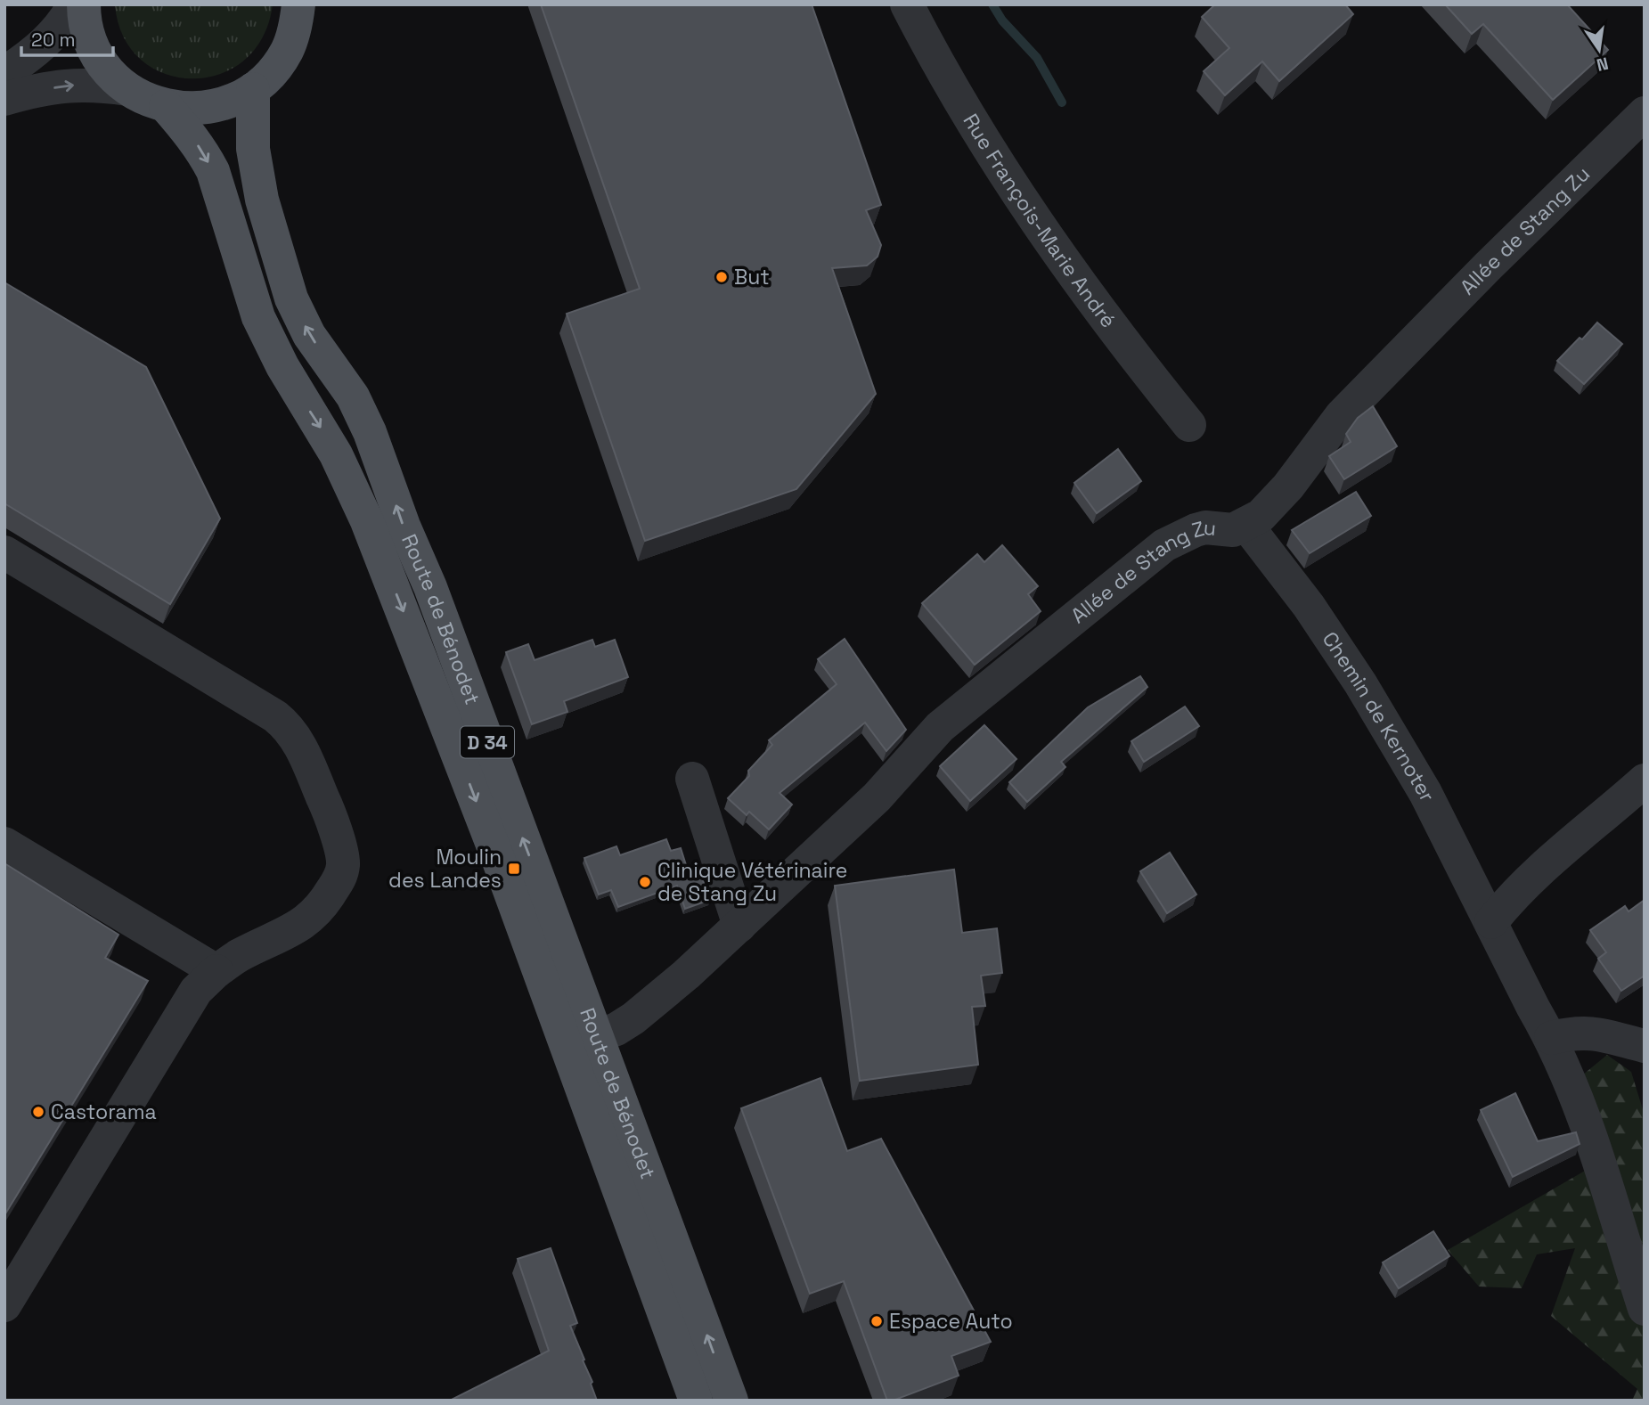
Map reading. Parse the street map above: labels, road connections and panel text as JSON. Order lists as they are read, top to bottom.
{
  "streets": {
    "main road": ["Route de Bénodet", "D 34"],
    "street": ["Rue François-Marie André", "Allée de Stang Zu", "Chemin de Kernoter"]
  },
  "crossings": [
    ["Allée de Stang Zu", "Route de Bénodet"],
    ["Allée de Stang Zu", "Chemin de Kernoter"]
  ],
  "places": {
    "other": [
      "But",
      "Clinique Vétérinaire de Stang Zu",
      "Castorama",
      "Espace Auto"
    ],
    "transit": ["Moulin des Landes"]
  },
  "scale_bar": "20 m",
  "north": "bottom"
}
